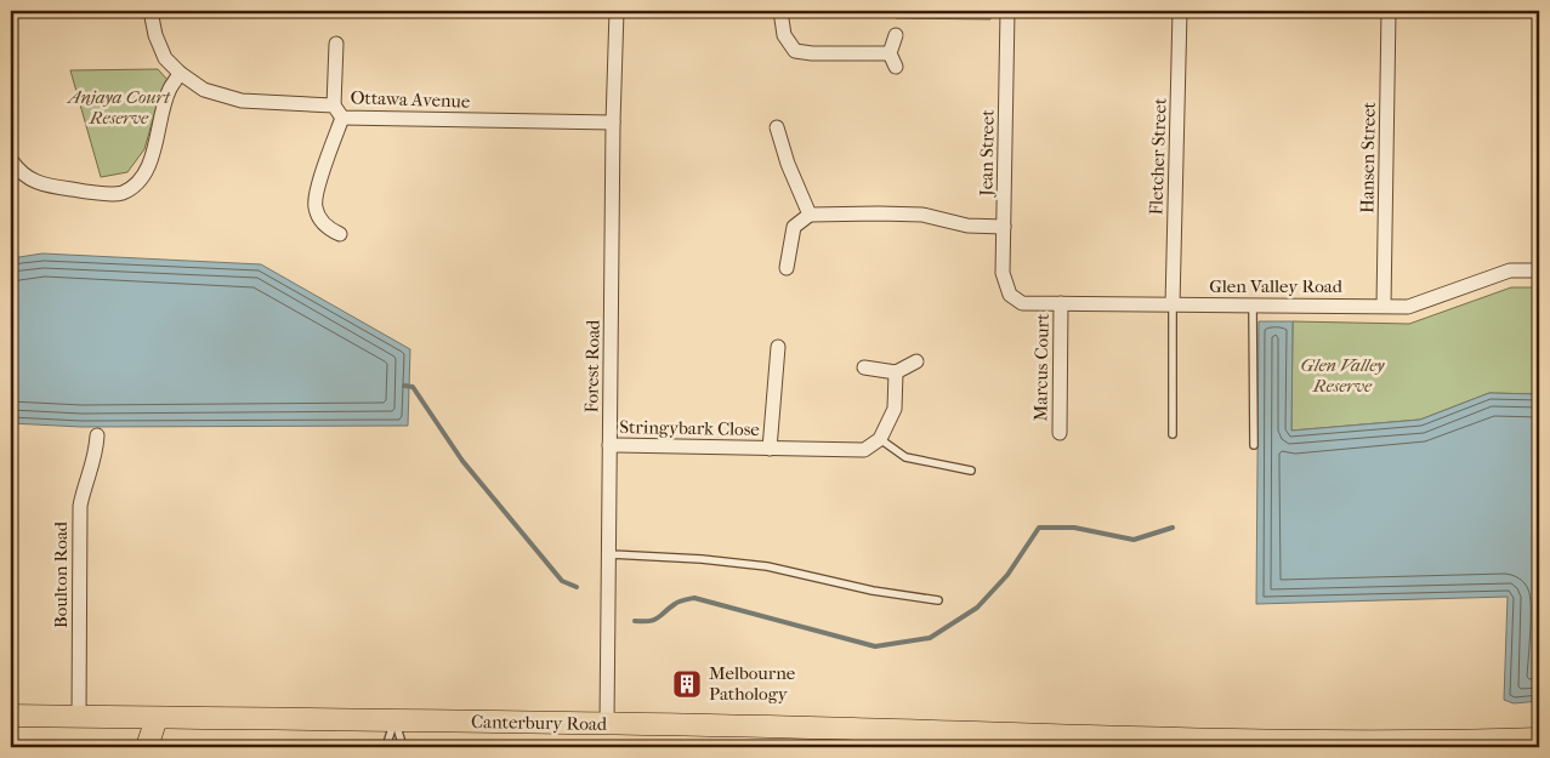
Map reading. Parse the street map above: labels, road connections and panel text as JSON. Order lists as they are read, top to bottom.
{
  "streets": {
    "main road": ["Canterbury Road"],
    "street": [
      "Ottawa Avenue",
      "Jean Street",
      "Fletcher Street",
      "Hansen Street",
      "Glen Valley Road",
      "Forest Road",
      "Marcus Court",
      "Stringybark Close",
      "Boulton Road"
    ]
  },
  "crossings": [
    ["Ottawa Avenue", "Forest Road"],
    ["Jean Street", "Glen Valley Road"],
    ["Fletcher Street", "Glen Valley Road"],
    ["Hansen Street", "Glen Valley Road"],
    ["Glen Valley Road", "Marcus Court"],
    ["Forest Road", "Stringybark Close"],
    ["Forest Road", "Canterbury Road"],
    ["Boulton Road", "Canterbury Road"]
  ],
  "parks": ["Anjaya Court Reserve", "Glen Valley Reserve"],
  "places": {
    "building": ["Melbourne Pathology"]
  }
}
